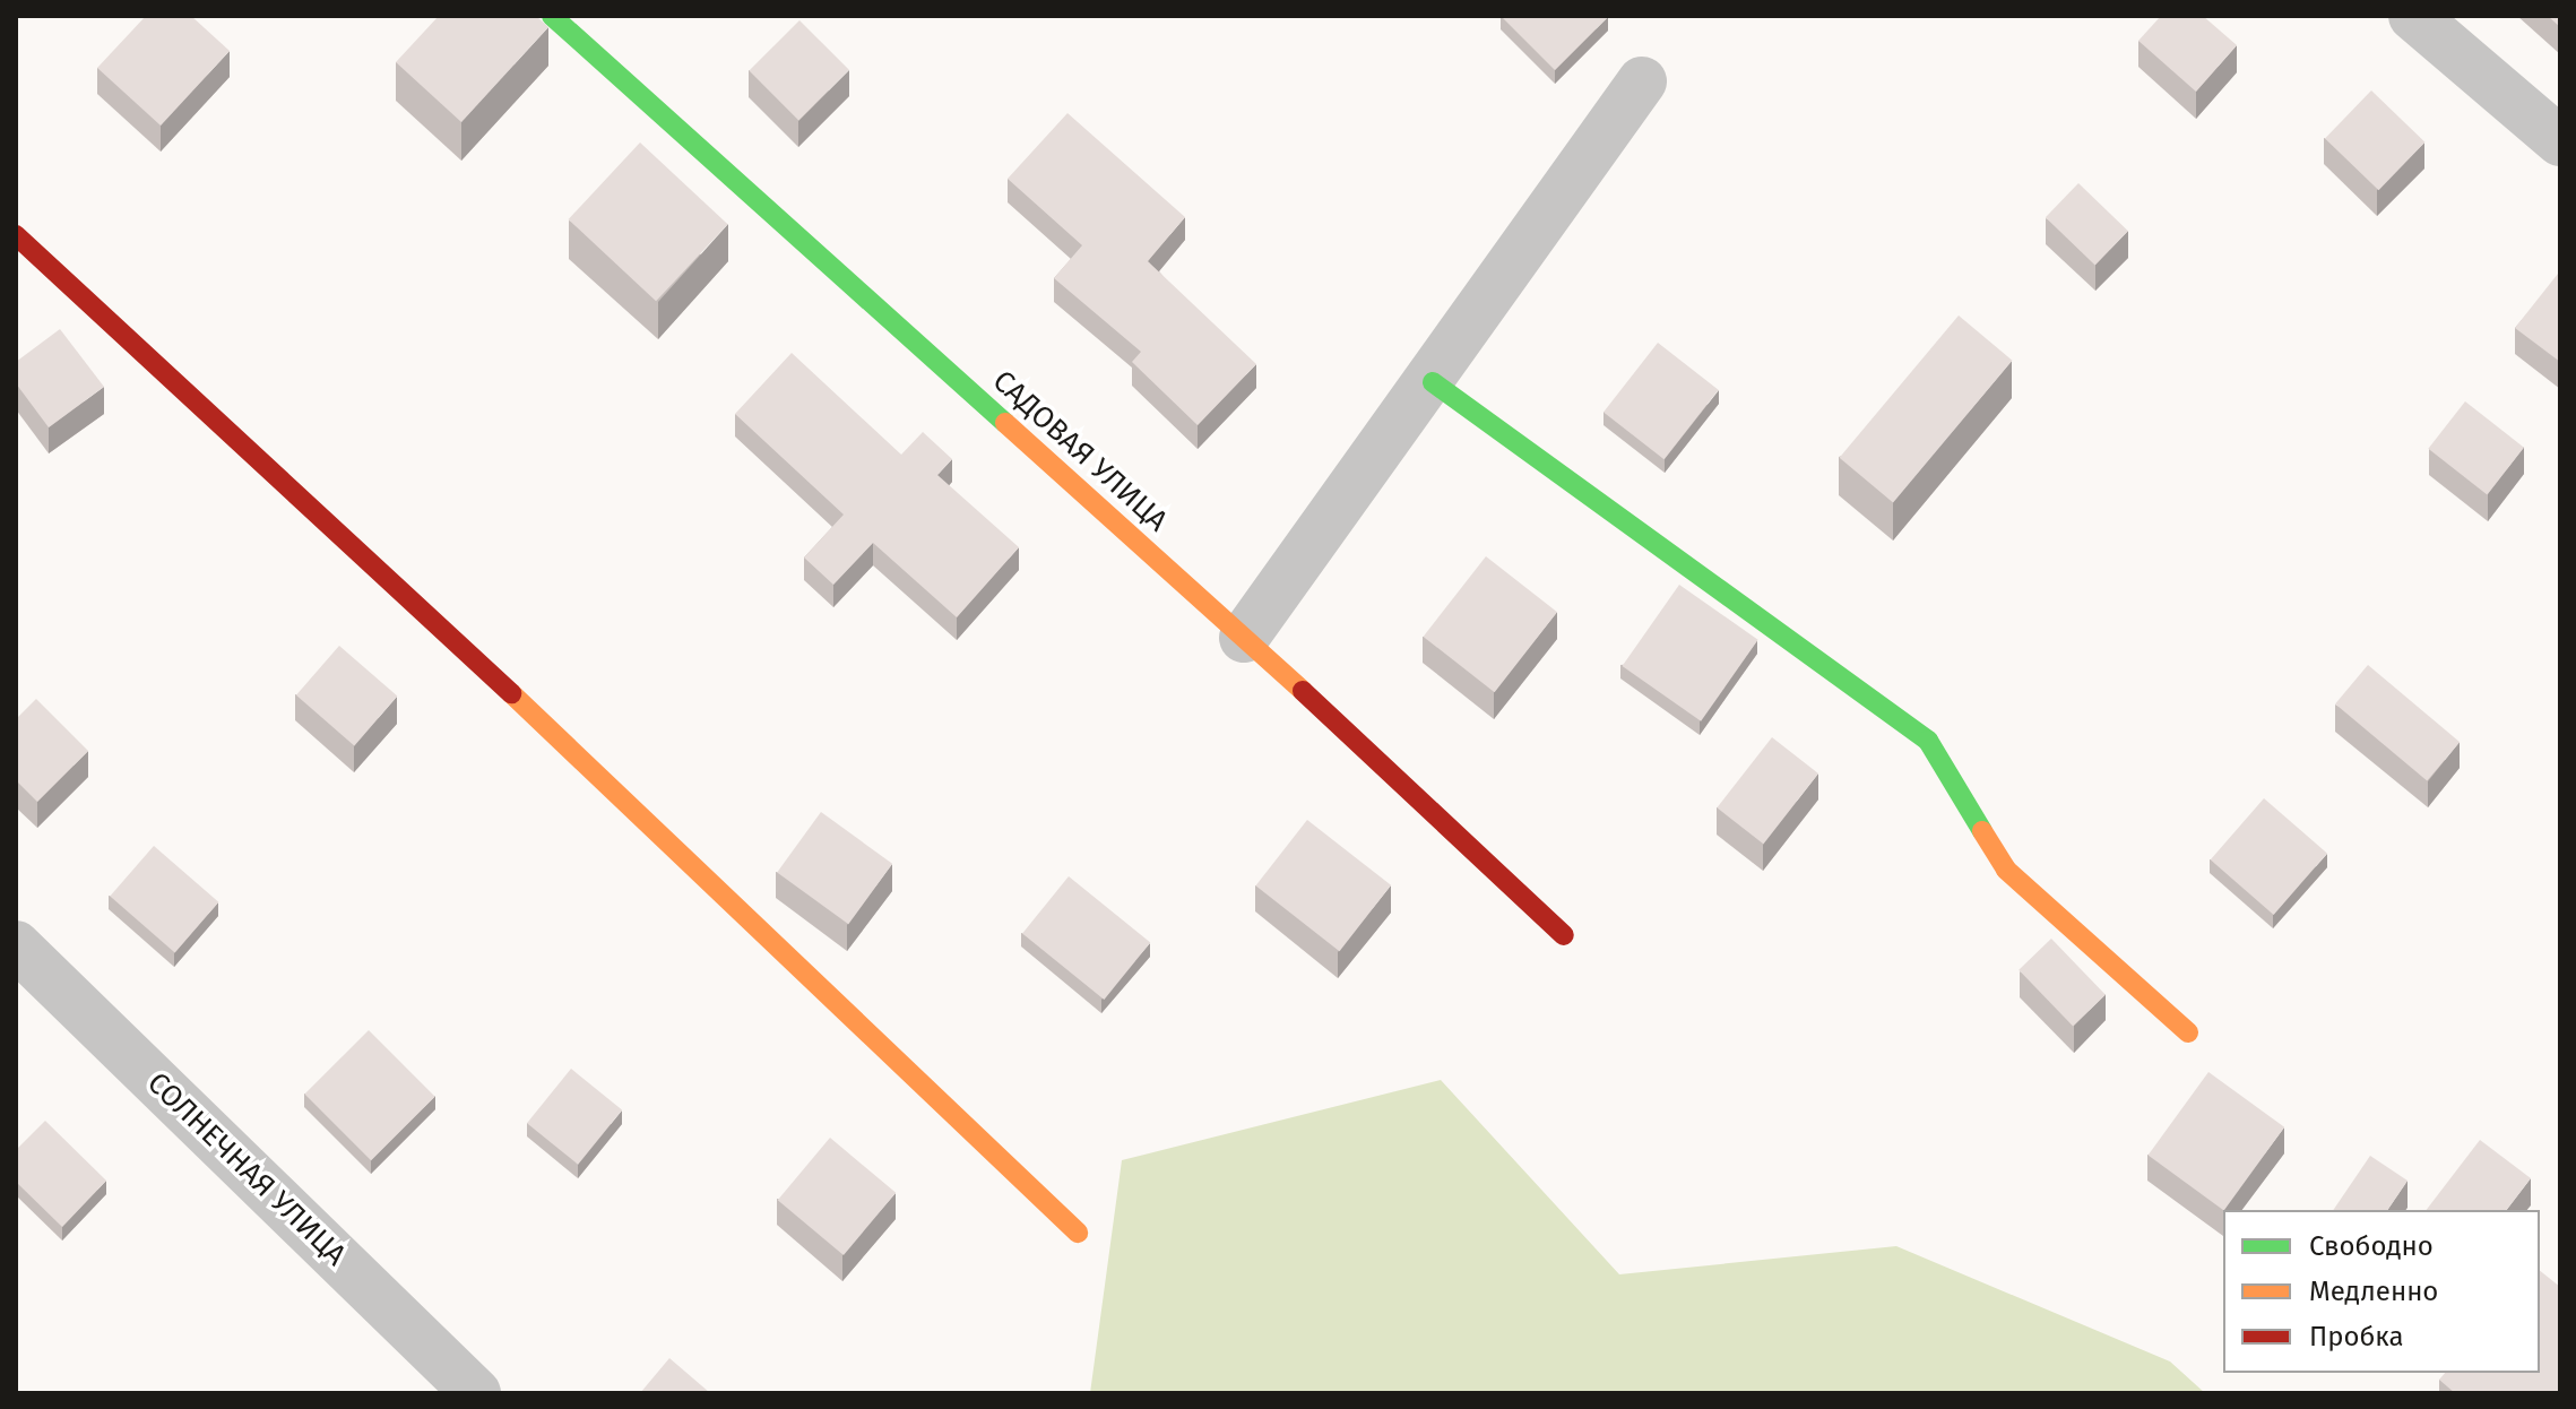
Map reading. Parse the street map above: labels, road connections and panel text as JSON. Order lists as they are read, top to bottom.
{
  "streets": {
    "street": ["САДОВАЯ УЛИЦА", "СОЛНЕЧНАЯ УЛИЦА"]
  },
  "legend": ["Свободно", "Медленно", "Пробка"]
}
